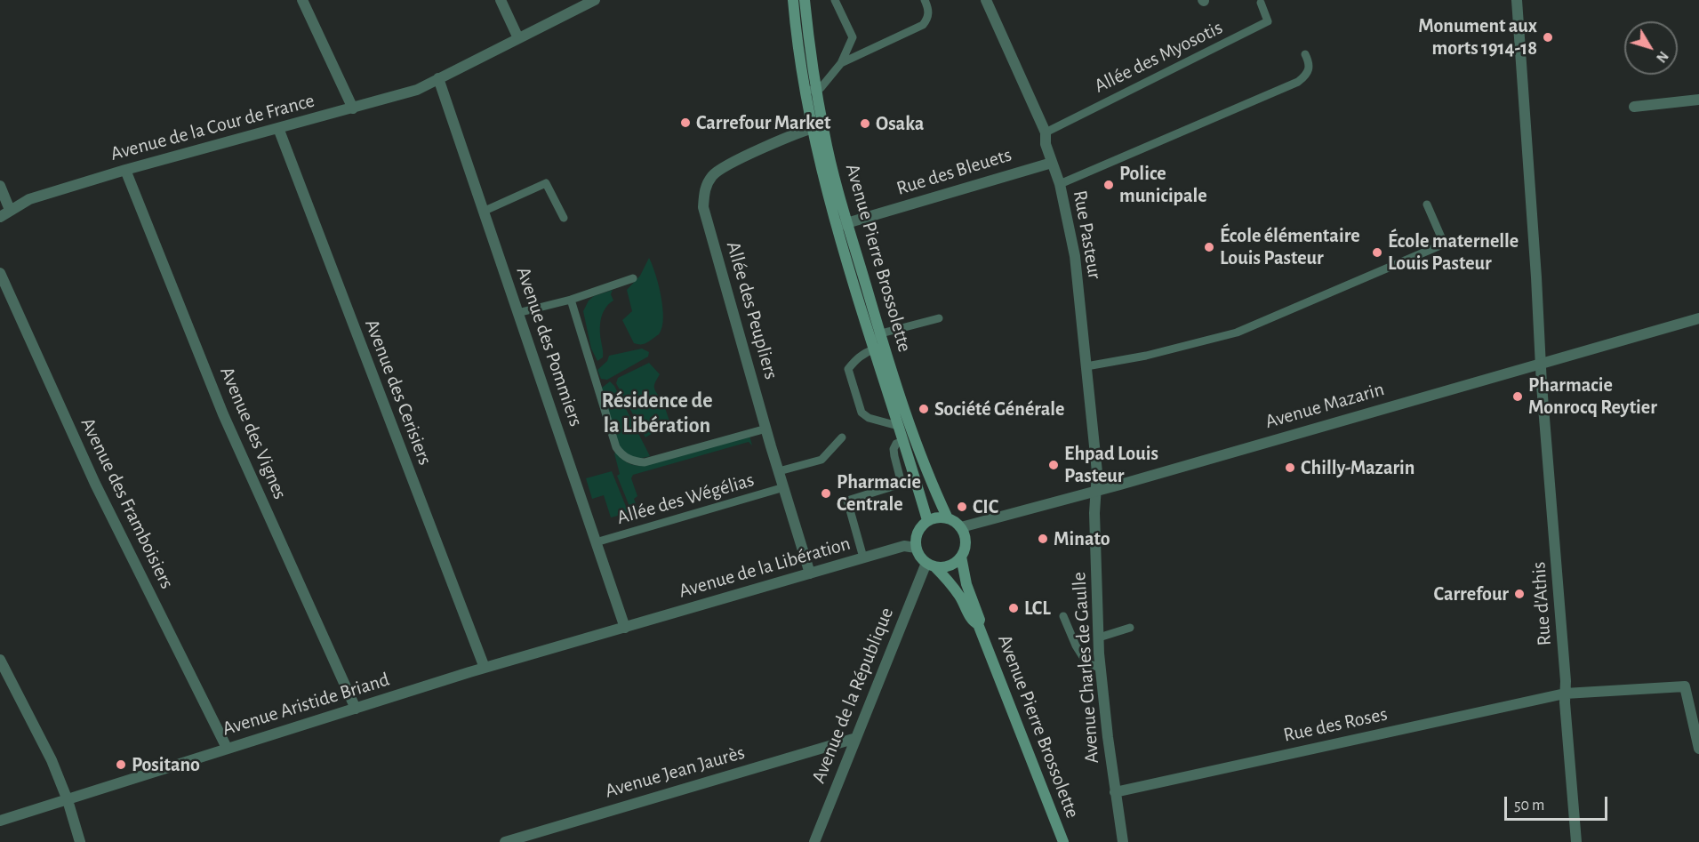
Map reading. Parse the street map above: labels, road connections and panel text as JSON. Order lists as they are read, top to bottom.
{
  "streets": {
    "main road": ["Avenue Pierre Brossolette"],
    "street": [
      "Avenue de la Cour de France",
      "Rue des Bleuets",
      "Rue Pasteur",
      "Allée des Peupliers",
      "Avenue des Pommiers",
      "Avenue des Cerisiers",
      "Avenue Mazarin",
      "Avenue des Vignes",
      "Avenue des Framboisiers",
      "Avenue de la Libération",
      "Rue d'Athis",
      "Avenue Charles de Gaulle",
      "Avenue de la République",
      "Avenue Aristide Briand",
      "Rue des Roses",
      "Avenue Jean Jaurès"
    ],
    "lane": ["Allée des Myosotis", "Allée des Wégélias"]
  },
  "crossings": [
    ["Allée des Myosotis", "Rue Pasteur"],
    ["Avenue de la Cour de France", "Avenue des Pommiers"],
    ["Avenue de la Cour de France", "Avenue des Cerisiers"],
    ["Avenue de la Cour de France", "Avenue des Vignes"],
    ["Rue des Bleuets", "Rue Pasteur"],
    ["Rue des Bleuets", "Avenue Pierre Brossolette"],
    ["Rue Pasteur", "Avenue Mazarin"],
    ["Rue Pasteur", "Avenue Charles de Gaulle"],
    ["Avenue Pierre Brossolette", "Allée des Peupliers"],
    ["Avenue Pierre Brossolette", "Avenue Mazarin"],
    ["Avenue Pierre Brossolette", "Avenue de la Libération"],
    ["Avenue Pierre Brossolette", "Avenue de la République"],
    ["Allée des Peupliers", "Allée des Wégélias"],
    ["Allée des Peupliers", "Avenue de la Libération"],
    ["Avenue des Pommiers", "Allée des Wégélias"],
    ["Avenue des Pommiers", "Avenue de la Libération"],
    ["Avenue des Pommiers", "Avenue Aristide Briand"],
    ["Avenue des Cerisiers", "Avenue Aristide Briand"],
    ["Avenue Mazarin", "Avenue de la Libération"],
    ["Avenue Mazarin", "Rue d'Athis"],
    ["Avenue Mazarin", "Avenue Charles de Gaulle"],
    ["Avenue Mazarin", "Avenue de la République"],
    ["Avenue des Vignes", "Avenue Aristide Briand"],
    ["Avenue des Framboisiers", "Avenue Aristide Briand"],
    ["Avenue de la Libération", "Avenue de la République"],
    ["Avenue de la Libération", "Avenue Aristide Briand"],
    ["Rue d'Athis", "Rue des Roses"],
    ["Avenue Charles de Gaulle", "Rue des Roses"],
    ["Avenue de la République", "Avenue Jean Jaurès"]
  ],
  "districts": ["Résidence de la Libération"],
  "places": [
    "Monument aux morts 1914-18",
    "Carrefour Market",
    "Osaka",
    "Police municipale",
    "École élémentaire Louis Pasteur",
    "École maternelle Louis Pasteur",
    "Pharmacie Monrocq Reytier",
    "Société Générale",
    "Ehpad Louis Pasteur",
    "Chilly-Mazarin",
    "Pharmacie Centrale",
    "CIC",
    "Minato",
    "Carrefour",
    "LCL",
    "Positano"
  ],
  "scale_bar": "50 m",
  "north": "bottom right"
}
